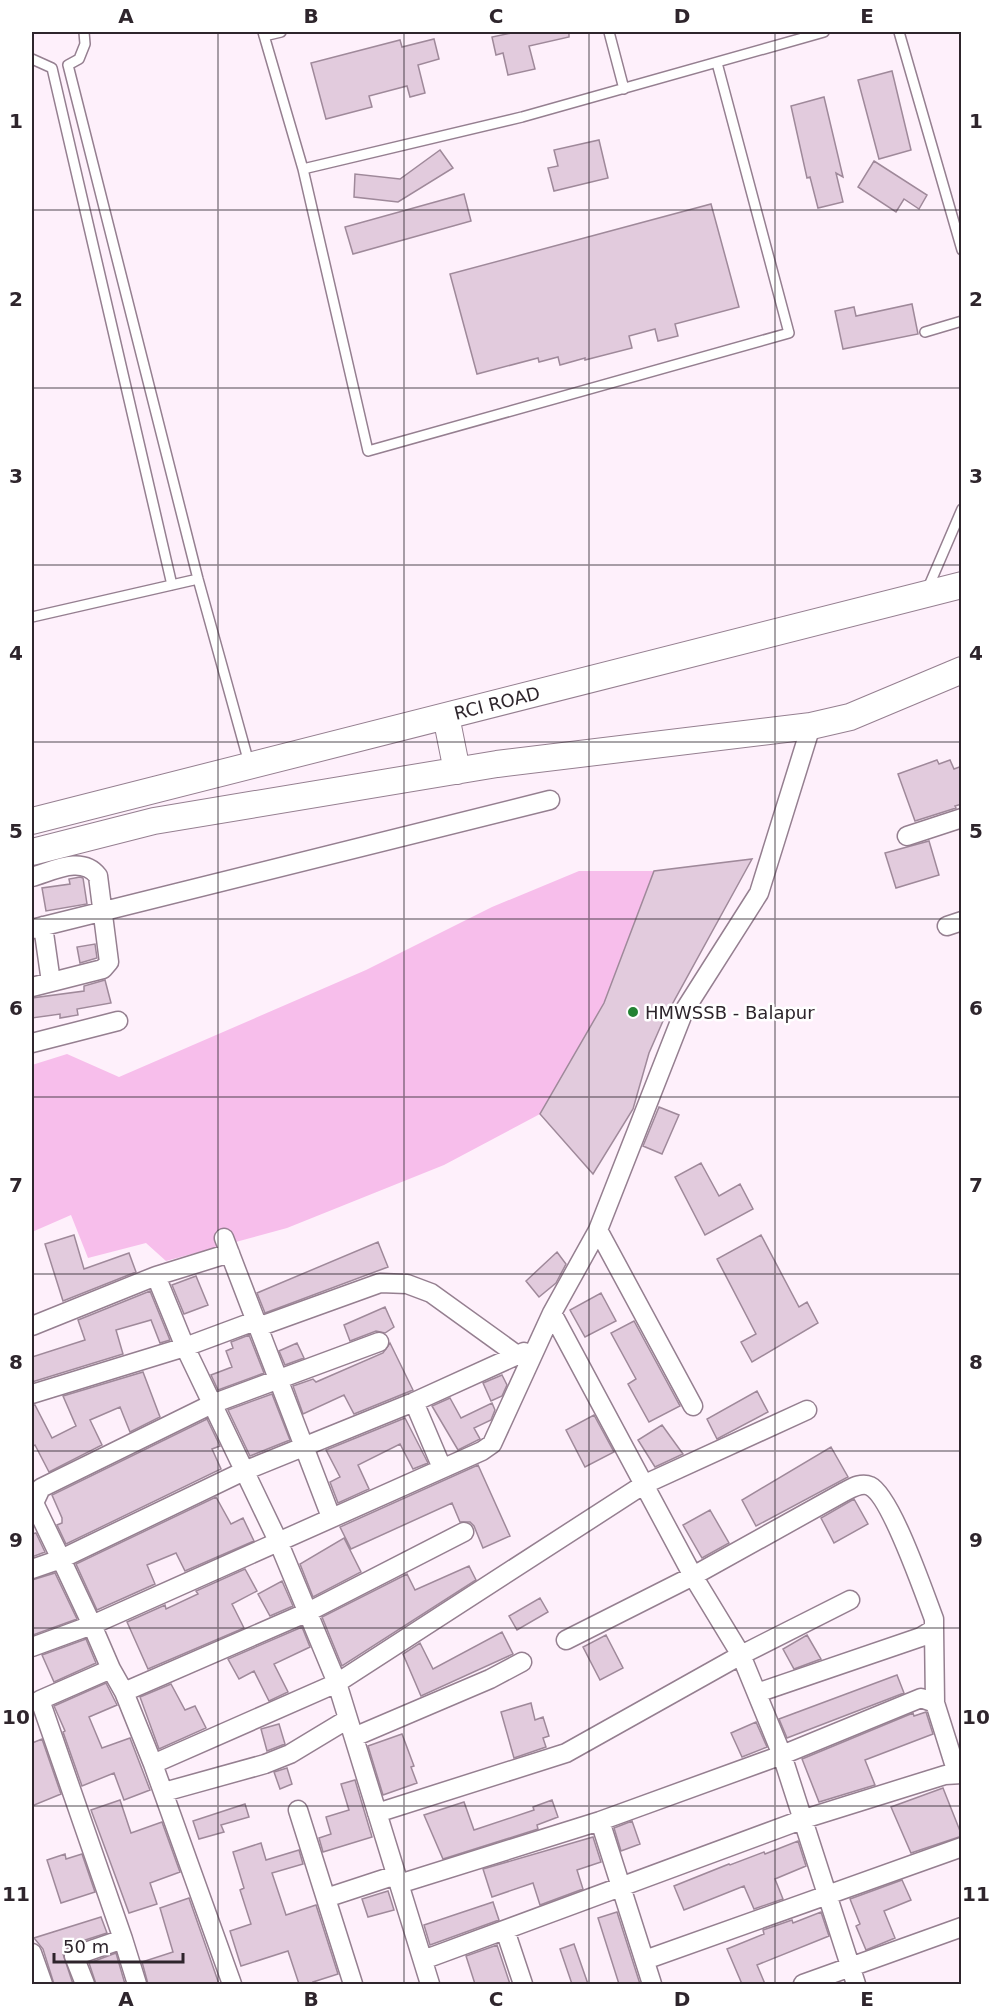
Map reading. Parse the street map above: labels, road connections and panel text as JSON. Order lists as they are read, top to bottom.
{
  "streets": {
    "main road": ["RCI ROAD"]
  },
  "places": ["HMWSSB - Balapur"],
  "scale_bar": "50 m",
  "grid": {
    "columns": [
      "A",
      "B",
      "C",
      "D",
      "E"
    ],
    "rows": [
      "1",
      "2",
      "3",
      "4",
      "5",
      "6",
      "7",
      "8",
      "9",
      "10",
      "11"
    ]
  }
}
